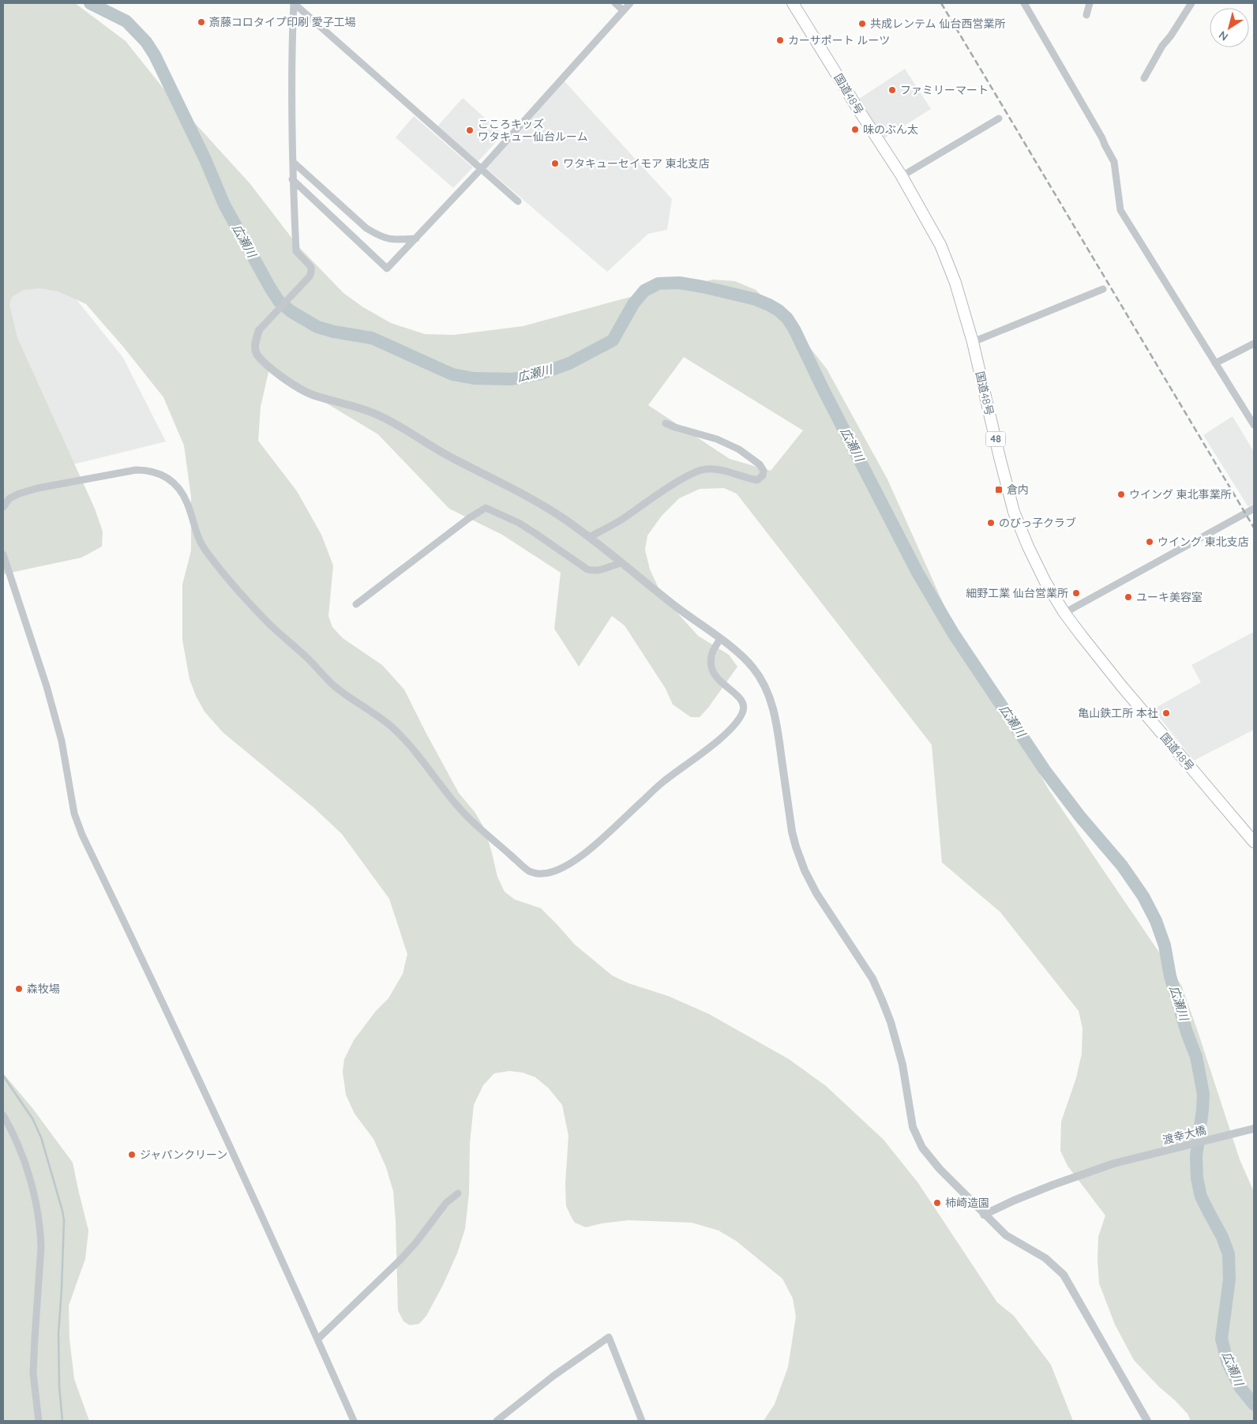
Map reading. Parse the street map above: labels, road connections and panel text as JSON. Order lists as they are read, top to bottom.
{
  "streets": {
    "highway": ["国道48号", "48"],
    "street": ["渡幸大橋"]
  },
  "water": ["広瀬川"],
  "places": {
    "other": [
      "斎藤コロタイプ印刷 愛子工場",
      "共成レンテム 仙台西営業所",
      "カーサポート ルーツ",
      "ファミリーマート",
      "味のぶん太",
      "こころキッズ ワタキュー仙台ルーム",
      "ワタキューセイモア 東北支店",
      "ウイング 東北事業所",
      "のびっ子クラブ",
      "ウイング 東北支店",
      "細野工業 仙台営業所",
      "ユーキ美容室",
      "亀山鉄工所 本社",
      "森牧場",
      "ジャパンクリーン",
      "柿崎造園"
    ],
    "transit": ["倉内"]
  },
  "north": "bottom left"
}
